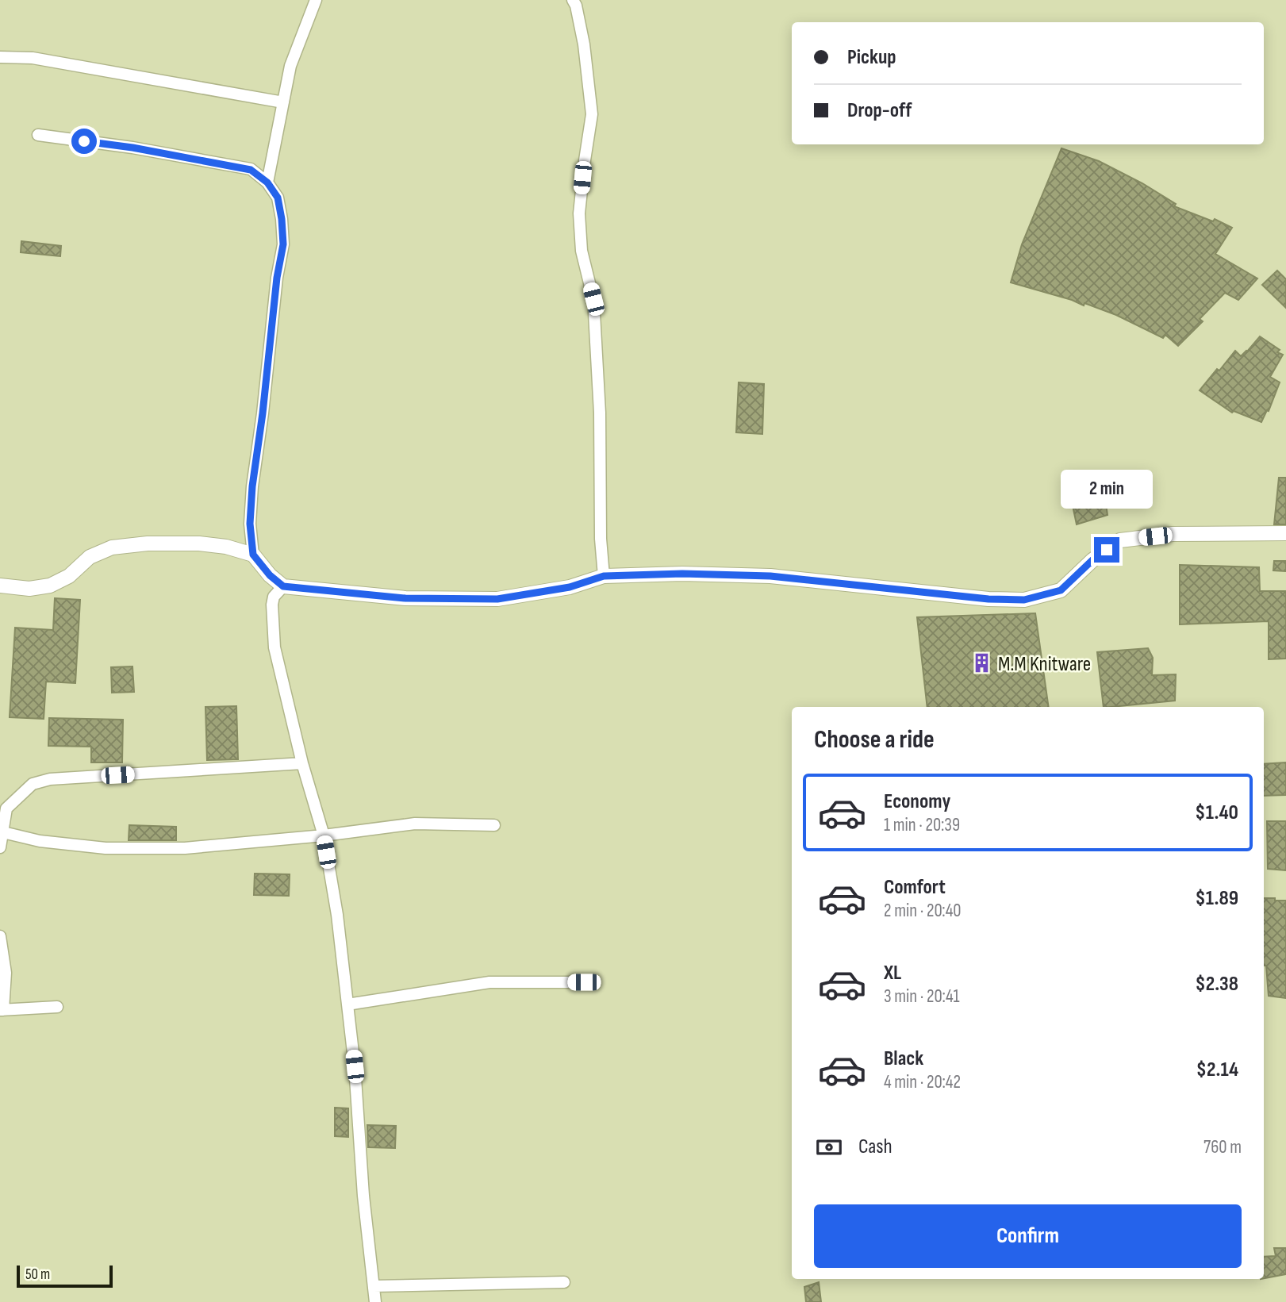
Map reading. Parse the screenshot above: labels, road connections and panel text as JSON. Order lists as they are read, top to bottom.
{
  "places": {
    "building": ["M.M Knitware"]
  },
  "scale_bar": "50 m",
  "page": {
    "banner": ["Pickup", "Drop-off"],
    "bubble": "2 min",
    "heading": "Choose a ride",
    "list": [
      {
        "name": "Economy",
        "note": "1 min · 20:39",
        "value": "$1.40"
      },
      {
        "name": "Comfort",
        "note": "2 min · 20:40",
        "value": "$1.89"
      },
      {
        "name": "XL",
        "note": "3 min · 20:41",
        "value": "$2.38"
      },
      {
        "name": "Black",
        "note": "4 min · 20:42",
        "value": "$2.14"
      }
    ],
    "pay": ["Cash", "760 m"],
    "buttons": "Confirm",
    "scale": "50 m"
  }
}
